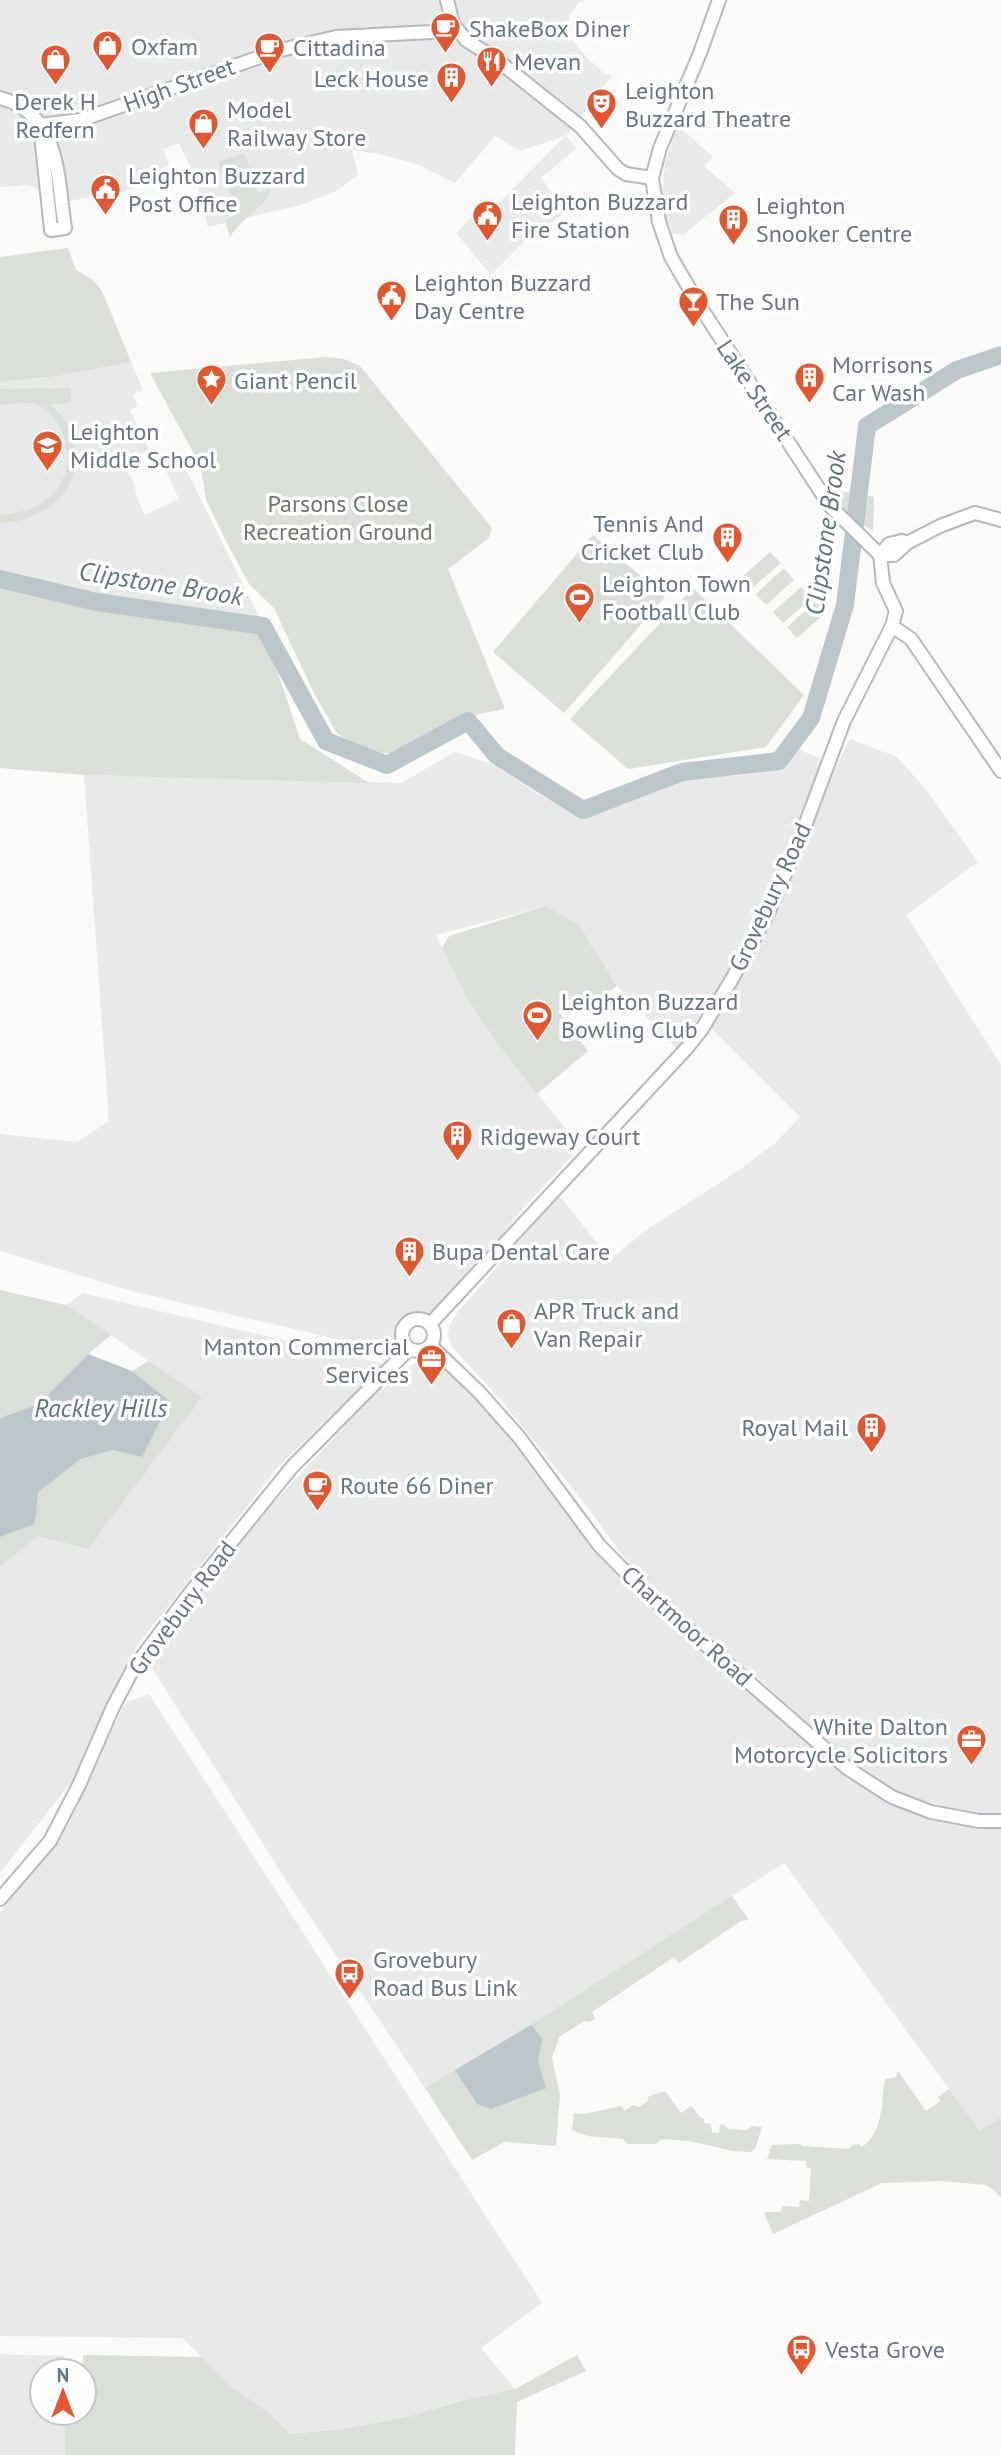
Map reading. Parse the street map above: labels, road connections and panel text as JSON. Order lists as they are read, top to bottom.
{
  "streets": {
    "main road": [
      "High Street",
      "Lake Street",
      "Grovebury Road",
      "Chartmoor Road"
    ]
  },
  "crossings": [
    ["Grovebury Road", "Chartmoor Road"]
  ],
  "water": ["Clipstone Brook", "Rackley Hills"],
  "parks": ["Parsons Close Recreation Ground"],
  "places": {
    "cafe": ["ShakeBox Diner", "Cittadina", "Route 66 Diner"],
    "shop": [
      "Oxfam",
      "Derek H Redfern",
      "Model Railway Store",
      "APR Truck and Van Repair"
    ],
    "restaurant": ["Mevan"],
    "building": [
      "Leck House",
      "Leighton Snooker Centre",
      "Morrisons Car Wash",
      "Tennis And Cricket Club",
      "Ridgeway Court",
      "Bupa Dental Care",
      "Royal Mail"
    ],
    "theatre": ["Leighton Buzzard Theatre"],
    "public building": ["Leighton Buzzard Post Office", "Leighton Buzzard Fire Station", "Leighton Buzzard Day Centre"],
    "bar": ["The Sun"],
    "place": ["Giant Pencil"],
    "school or university": ["Leighton Middle School"],
    "sports": ["Leighton Town Football Club", "Leighton Buzzard Bowling Club"],
    "office": ["Manton Commercial Services", "White Dalton Motorcycle Solicitors"],
    "bus stop": ["Grovebury Road Bus Link", "Vesta Grove"]
  },
  "north": "top"
}
